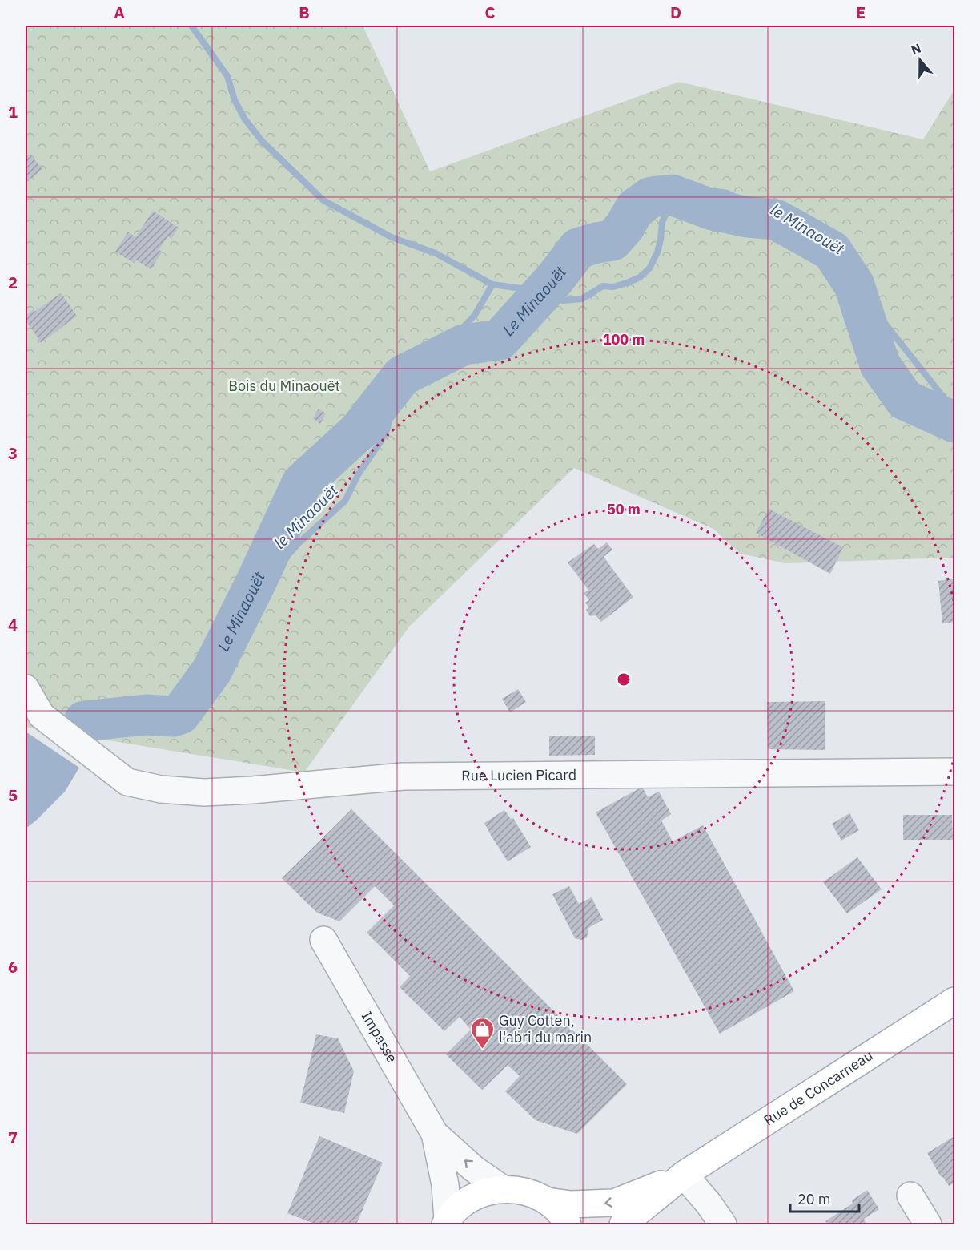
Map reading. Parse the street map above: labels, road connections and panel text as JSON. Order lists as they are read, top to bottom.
{
  "streets": {
    "main road": ["Rue de Concarneau"],
    "street": ["Rue Lucien Picard", "Impasse"]
  },
  "water": ["le Minaouët", "Le Minaouët"],
  "parks": ["Bois du Minaouët"],
  "places": {
    "shop": ["Guy Cotten, l'abri du marin"]
  },
  "scale_bar": "20 m",
  "north": "top",
  "grid": {
    "columns": [
      "A",
      "B",
      "C",
      "D",
      "E"
    ],
    "rows": [
      "1",
      "2",
      "3",
      "4",
      "5",
      "6",
      "7"
    ]
  },
  "rings": ["100 m", "50 m"]
}
